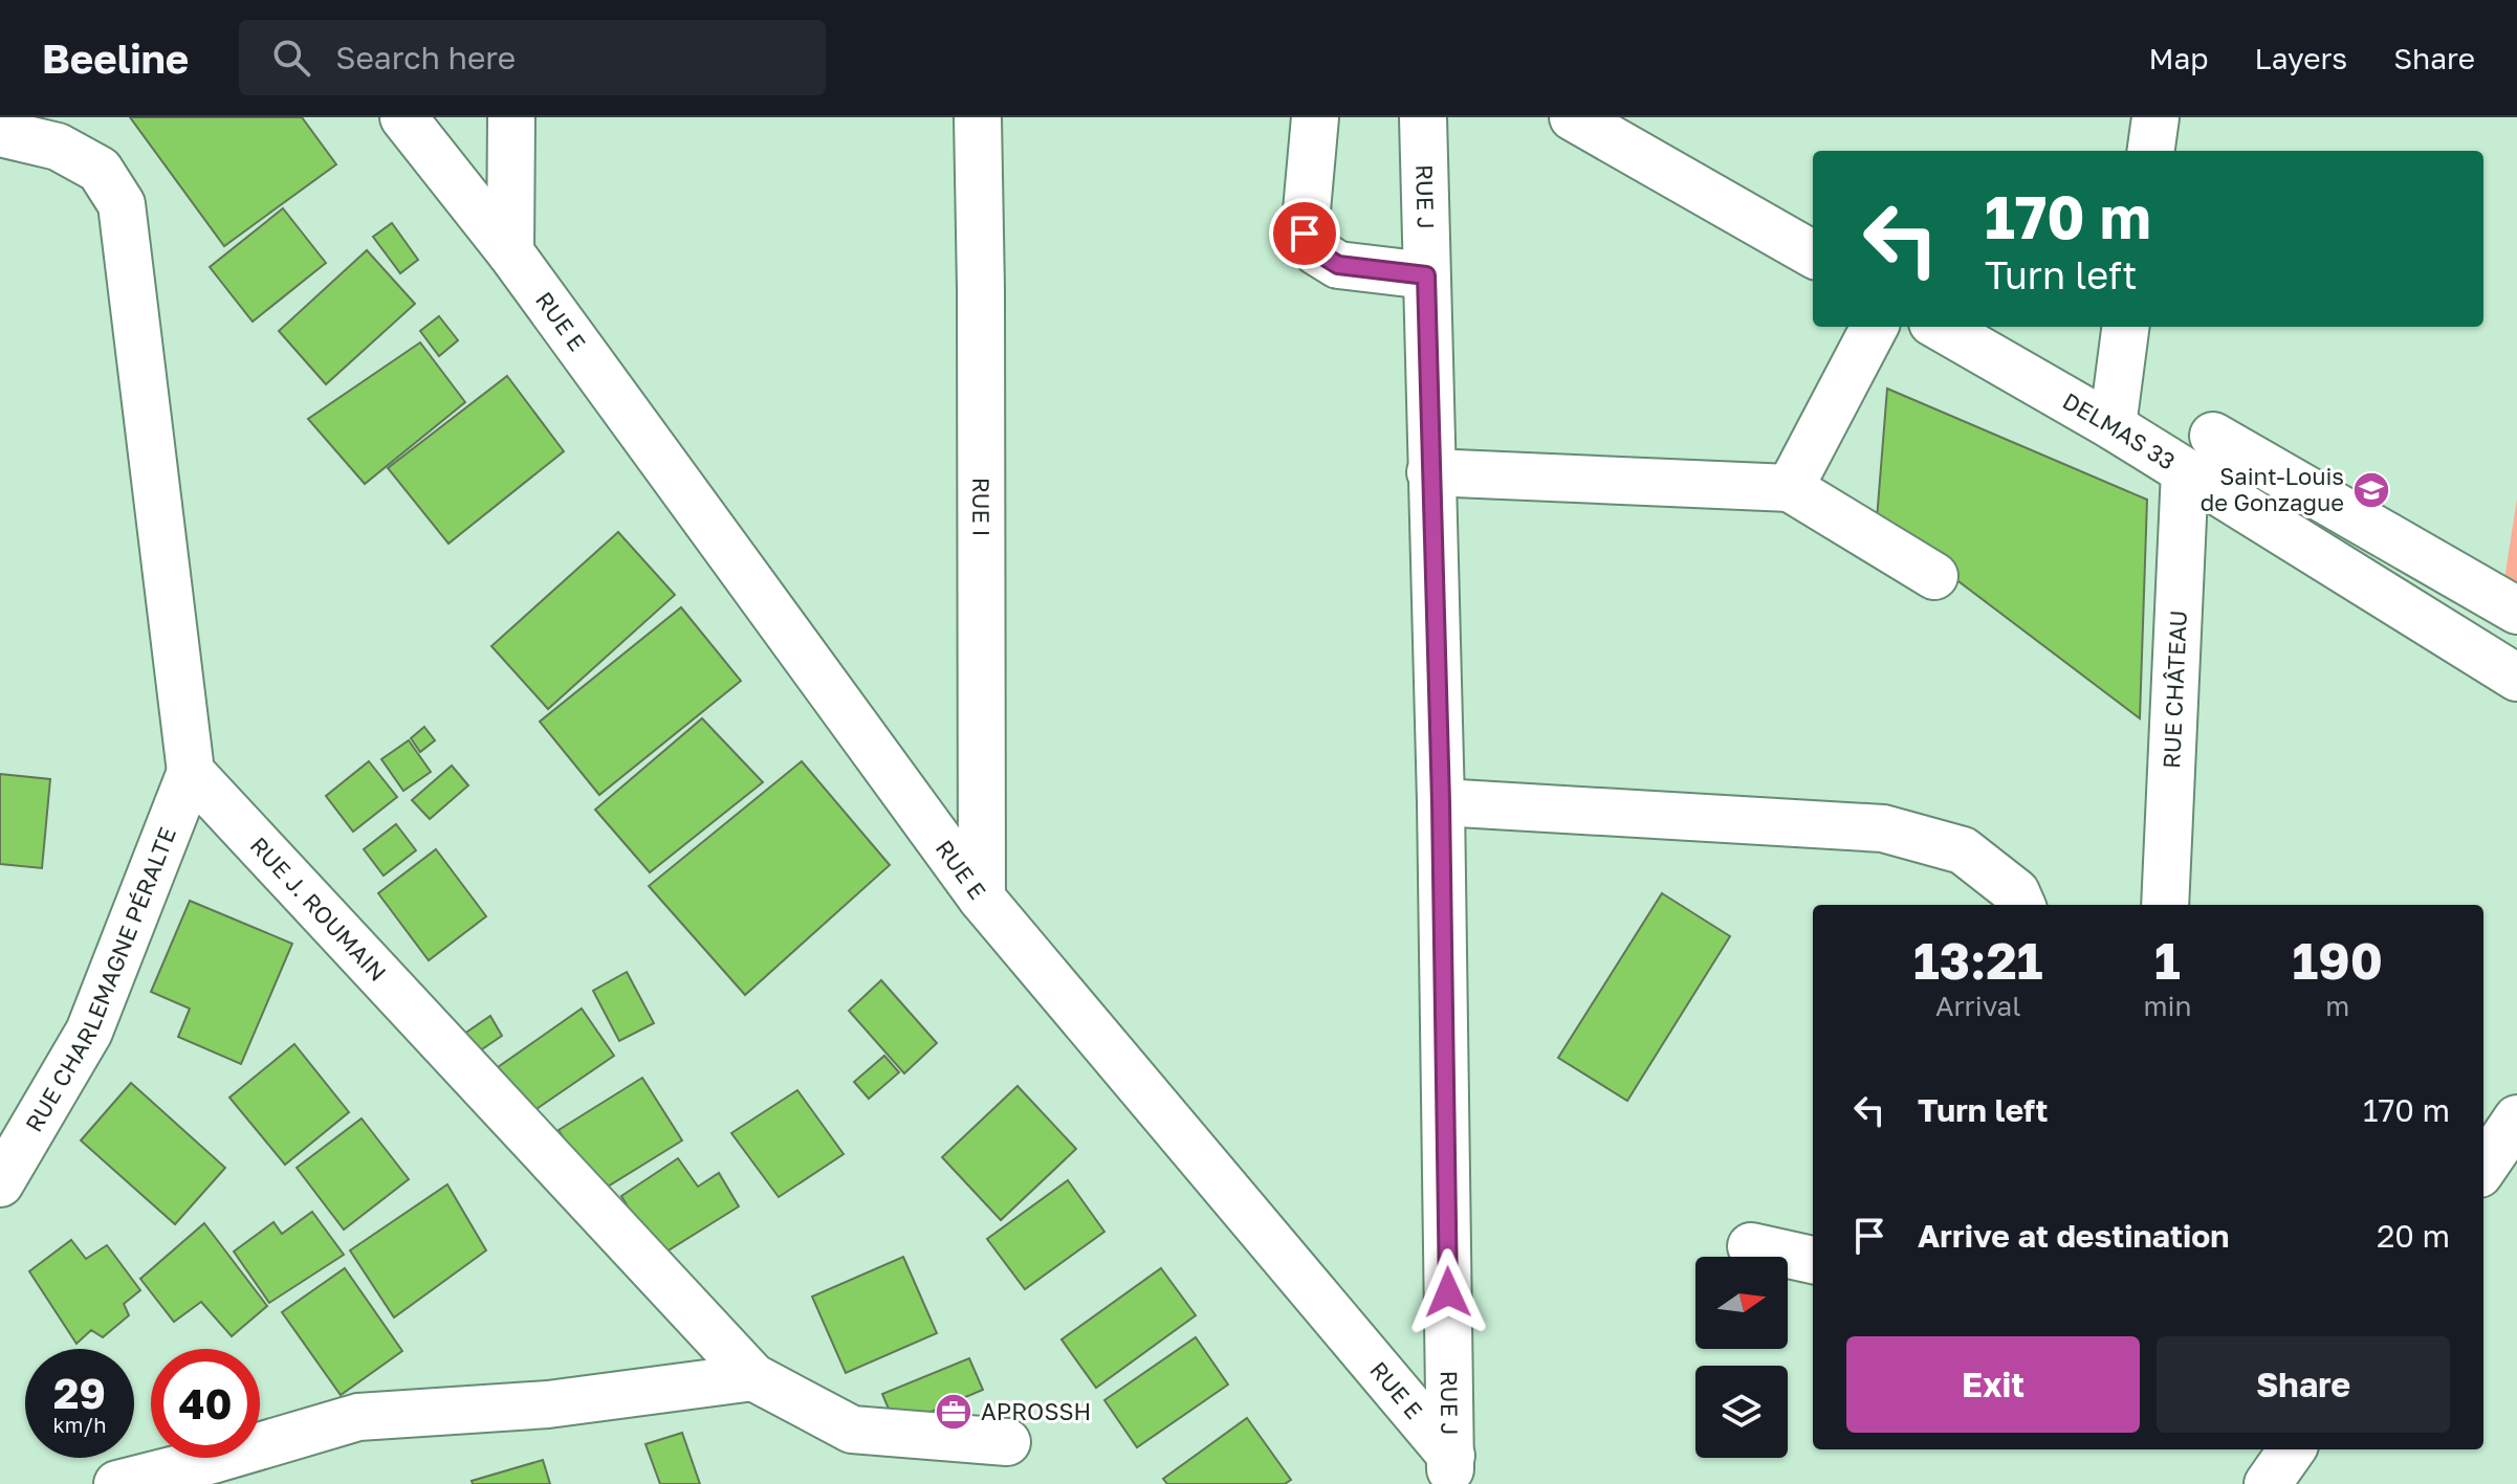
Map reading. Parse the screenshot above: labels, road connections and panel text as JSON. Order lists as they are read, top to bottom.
{
  "streets": {
    "street": [
      "RUE J",
      "RUE E",
      "DELMAS 33",
      "RUE I",
      "RUE CHÂTEAU",
      "RUE J. ROUMAIN",
      "RUE CHARLEMAGNE PÉRALTE"
    ]
  },
  "crossings": [
    ["RUE J", "RUE E"],
    ["RUE E", "RUE I"],
    ["DELMAS 33", "RUE CHÂTEAU"],
    ["RUE J. ROUMAIN", "RUE CHARLEMAGNE PÉRALTE"]
  ],
  "places": {
    "school or university": ["Saint-Louis de Gonzague"],
    "office": ["APROSSH"]
  },
  "north": "right",
  "page": {
    "header": "Beeline",
    "search": "Search here",
    "nav": ["Map", "Layers", "Share"],
    "turn": ["170 m", "Turn left"],
    "eta": [
      "13:21",
      "Arrival",
      "1",
      "min",
      "190",
      "m"
    ],
    "list": [
      {
        "name": "Turn left",
        "value": "170 m"
      },
      {
        "name": "Arrive at destination",
        "value": "20 m"
      }
    ],
    "buttons": ["Exit", "Share"],
    "speed": "29 km/h",
    "limit": "40"
  }
}
